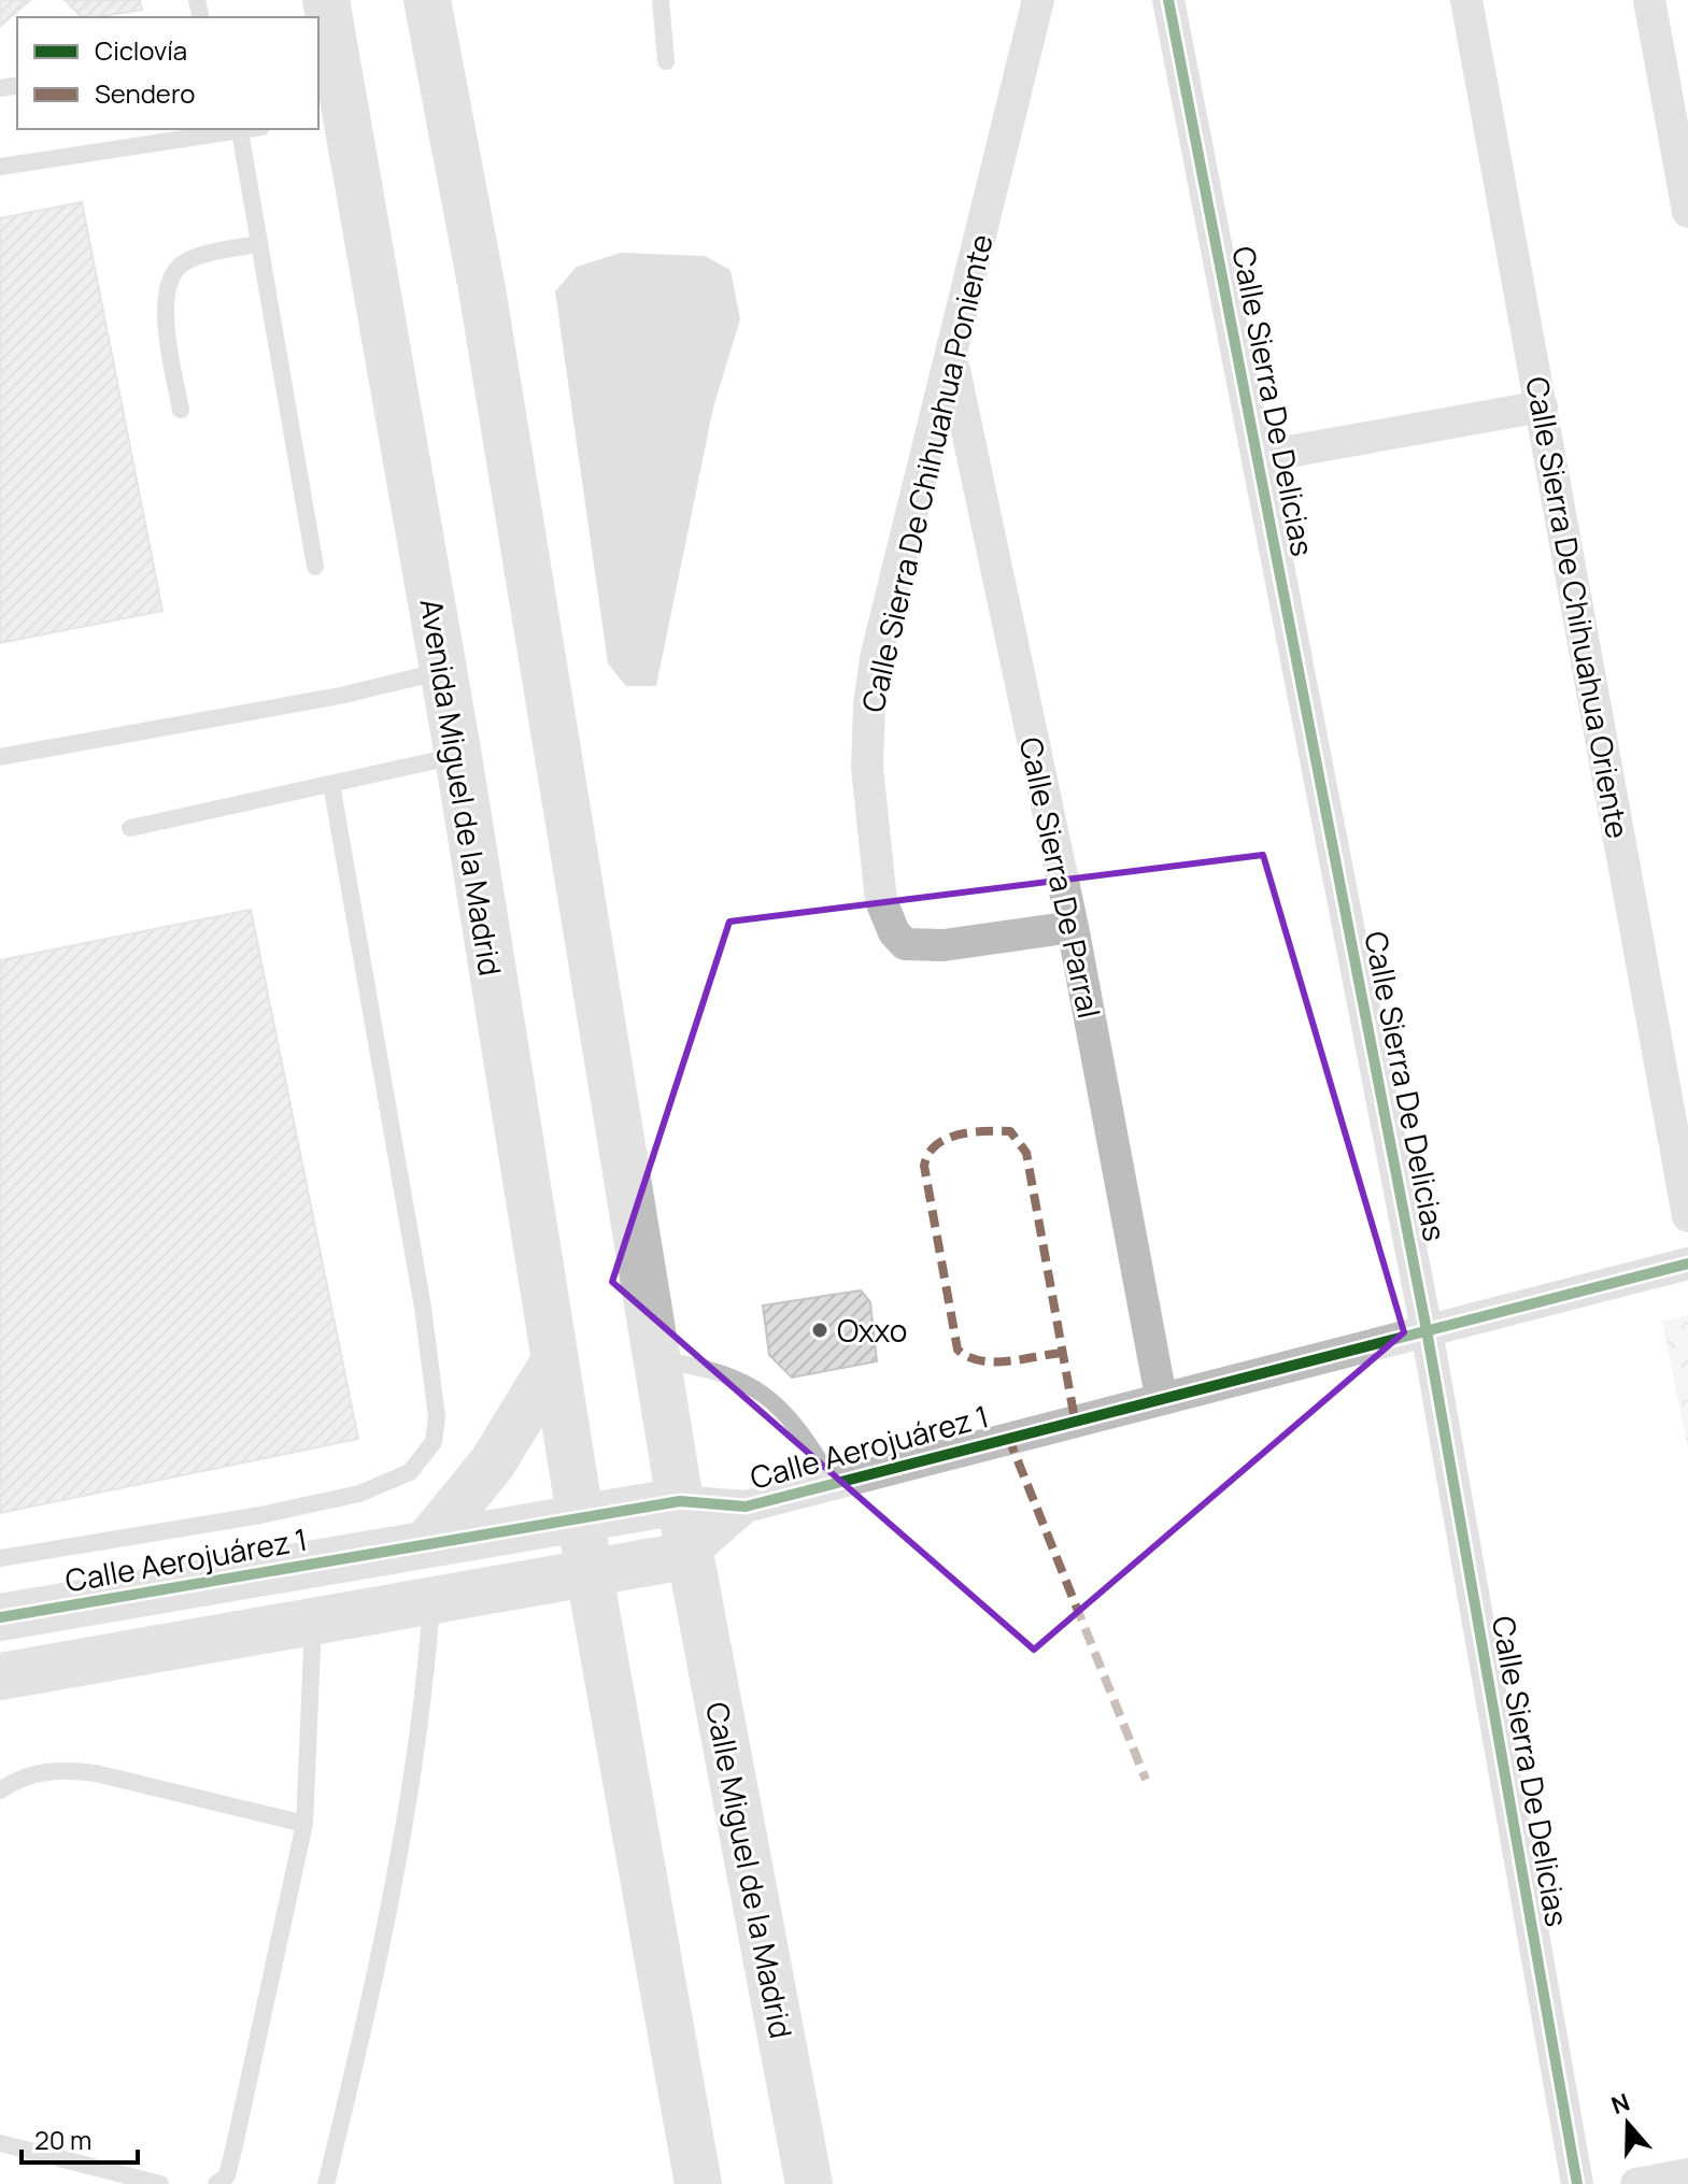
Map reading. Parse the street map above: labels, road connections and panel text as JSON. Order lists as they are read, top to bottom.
{
  "streets": {
    "main road": ["Avenida Miguel de la Madrid", "Calle Aerojuárez 1", "Calle Miguel de la Madrid"],
    "street": [
      "Calle Sierra De Delicias",
      "Calle Sierra De Chihuahua Poniente",
      "Calle Sierra De Chihuahua Oriente",
      "Calle Sierra De Parral"
    ]
  },
  "crossings": [
    ["Calle Sierra De Delicias", "Calle Aerojuárez 1"],
    ["Calle Sierra De Chihuahua Poniente", "Calle Sierra De Parral"],
    ["Avenida Miguel de la Madrid", "Calle Aerojuárez 1"],
    ["Calle Sierra De Parral", "Calle Aerojuárez 1"],
    ["Calle Aerojuárez 1", "Calle Miguel de la Madrid"]
  ],
  "places": ["Oxxo"],
  "legend": ["Ciclovía", "Sendero"],
  "scale_bar": "20 m",
  "north": "top"
}
